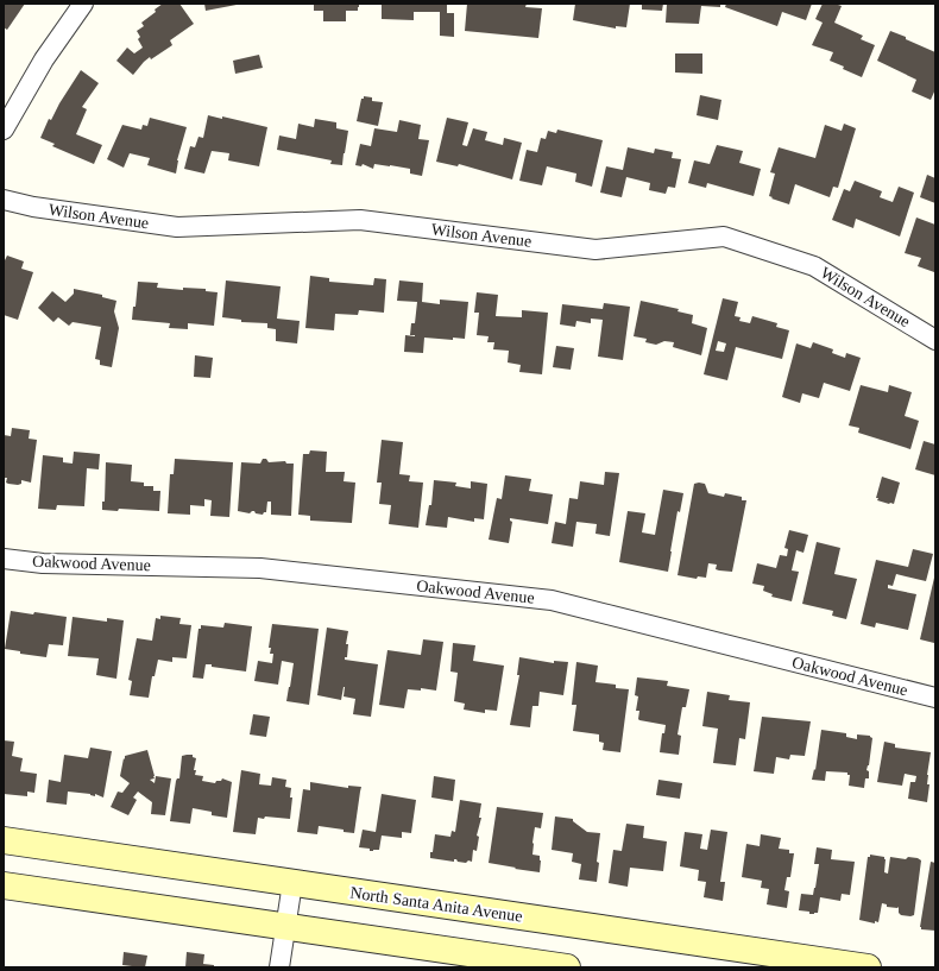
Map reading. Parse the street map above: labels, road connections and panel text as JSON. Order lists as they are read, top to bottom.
{
  "streets": {
    "street": ["Wilson Avenue", "Oakwood Avenue", "North Santa Anita Avenue"]
  }
}
